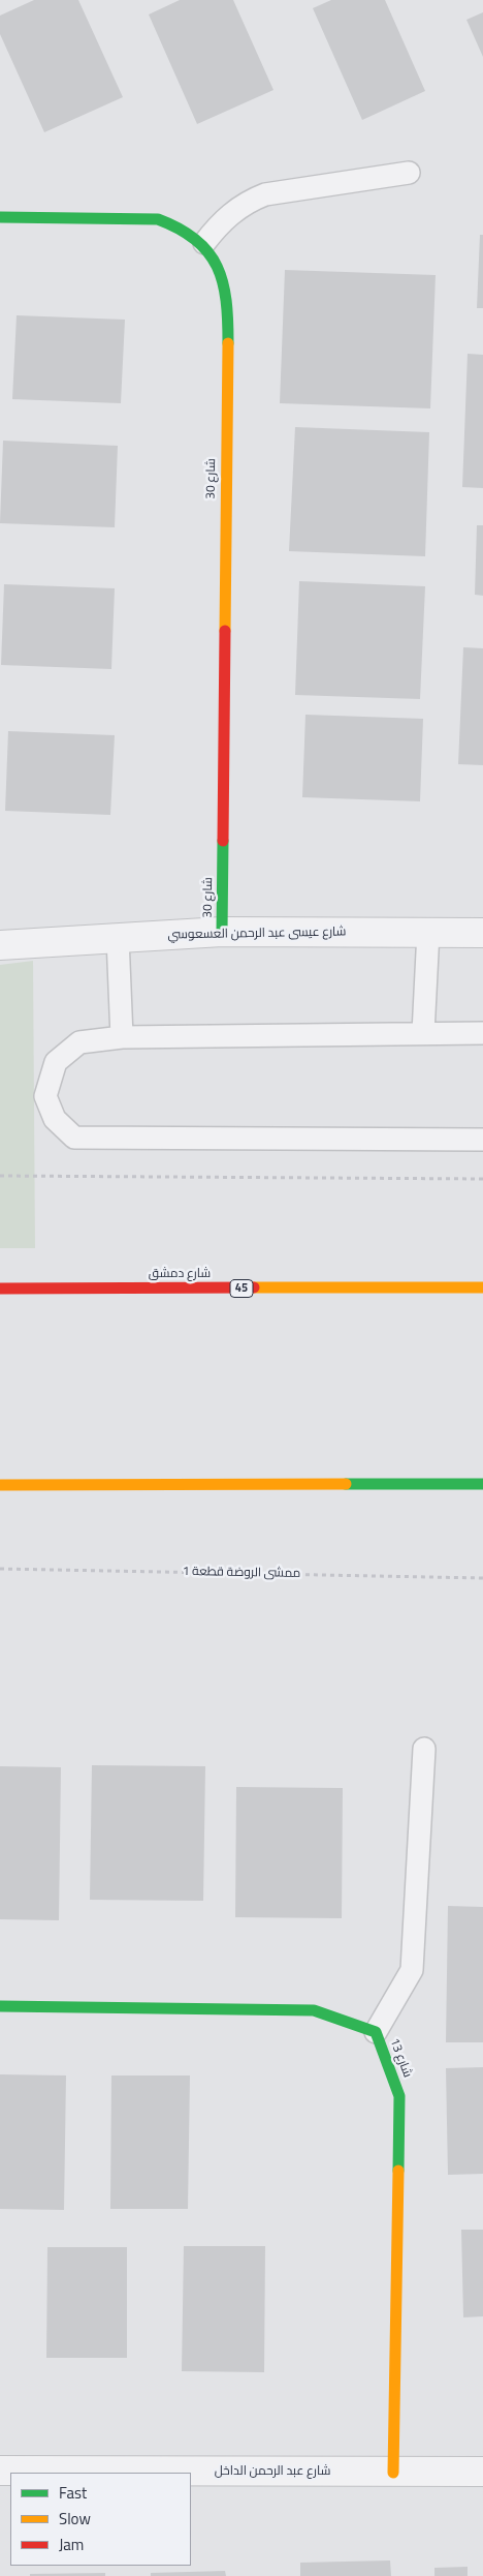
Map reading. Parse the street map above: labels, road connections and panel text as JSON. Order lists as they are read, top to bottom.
{
  "streets": {
    "street": [
      "شارع 30",
      "شارع عيسى عبد الرحمن العسعوسي",
      "شارع دمشق",
      "45",
      "شارع 13",
      "شارع عبد الرحمن الداخل"
    ],
    "path": ["ممشى الروضة قطعة 1"]
  },
  "crossings": [
    ["شارع 30", "شارع عيسى عبد الرحمن العسعوسي"],
    ["شارع 13", "شارع عبد الرحمن الداخل"]
  ],
  "legend": ["Fast", "Slow", "Jam"]
}
